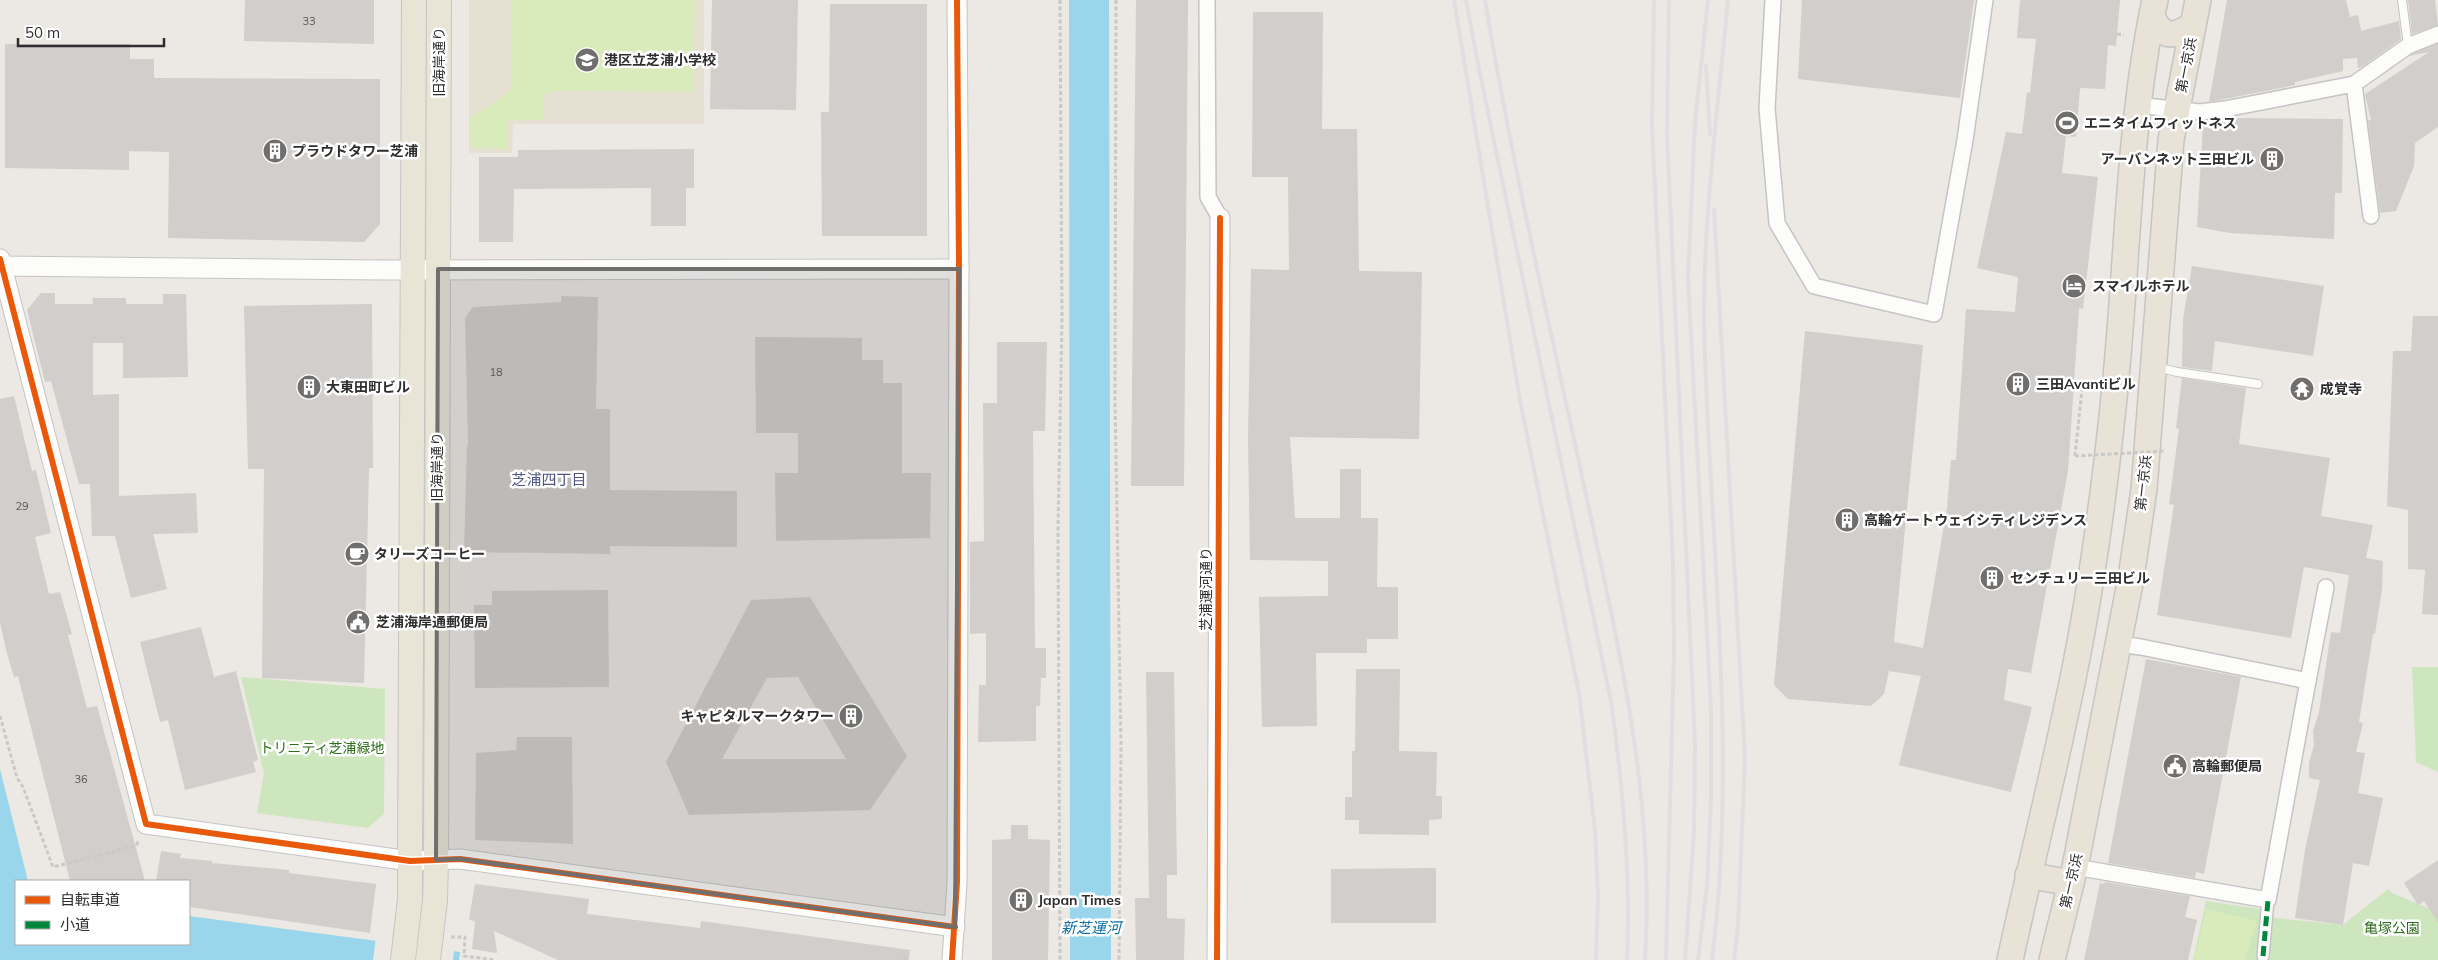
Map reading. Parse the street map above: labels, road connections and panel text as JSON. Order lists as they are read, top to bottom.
{
  "streets": {
    "highway": ["第一京浜"],
    "main road": ["旧海岸通り"],
    "street": ["芝浦運河通り"]
  },
  "districts": ["芝浦四丁目"],
  "water": ["新芝運河"],
  "parks": ["トリニティ芝浦緑地", "亀塚公園"],
  "places": {
    "school or university": ["港区立芝浦小学校"],
    "sports": ["エニタイムフィットネス"],
    "building": [
      "プラウドタワー芝浦",
      "アーバンネット三田ビル",
      "三田Avantiビル",
      "大東田町ビル",
      "高輪ゲートウェイシティレジデンス",
      "センチュリー三田ビル",
      "キャピタルマークタワー",
      "Japan Times"
    ],
    "hotel": ["スマイルホテル"],
    "temple": ["成覚寺"],
    "cafe": ["タリーズコーヒー"],
    "public building": ["芝浦海岸通郵便局", "高輪郵便局"]
  },
  "house_numbers": [
    "33",
    "18",
    "29",
    "36"
  ],
  "legend": ["自転車道", "小道"],
  "scale_bar": "50 m"
}
